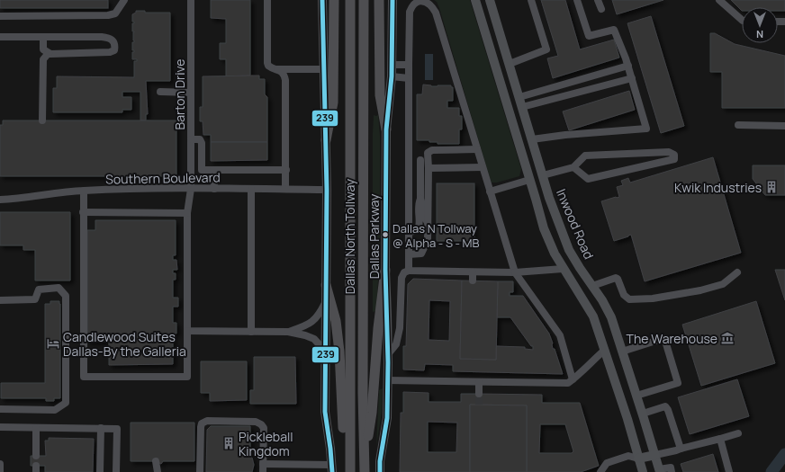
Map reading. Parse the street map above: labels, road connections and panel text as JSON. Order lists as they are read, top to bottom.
{
  "streets": {
    "highway": ["Dallas North Tollway"],
    "main road": ["Inwood Road", "Dallas Parkway"],
    "street": ["Barton Drive", "Southern Boulevard"]
  },
  "crossings": [
    ["Barton Drive", "Southern Boulevard"]
  ],
  "places": {
    "building": ["Kwik Industries", "Pickleball Kingdom"],
    "other": ["Dallas N Tollway @ Alpha - S - MB"],
    "museum": ["The Warehouse"],
    "hotel": ["Candlewood Suites Dallas-By the Galleria"]
  },
  "lines": ["transit line 239"],
  "north": "bottom"
}
